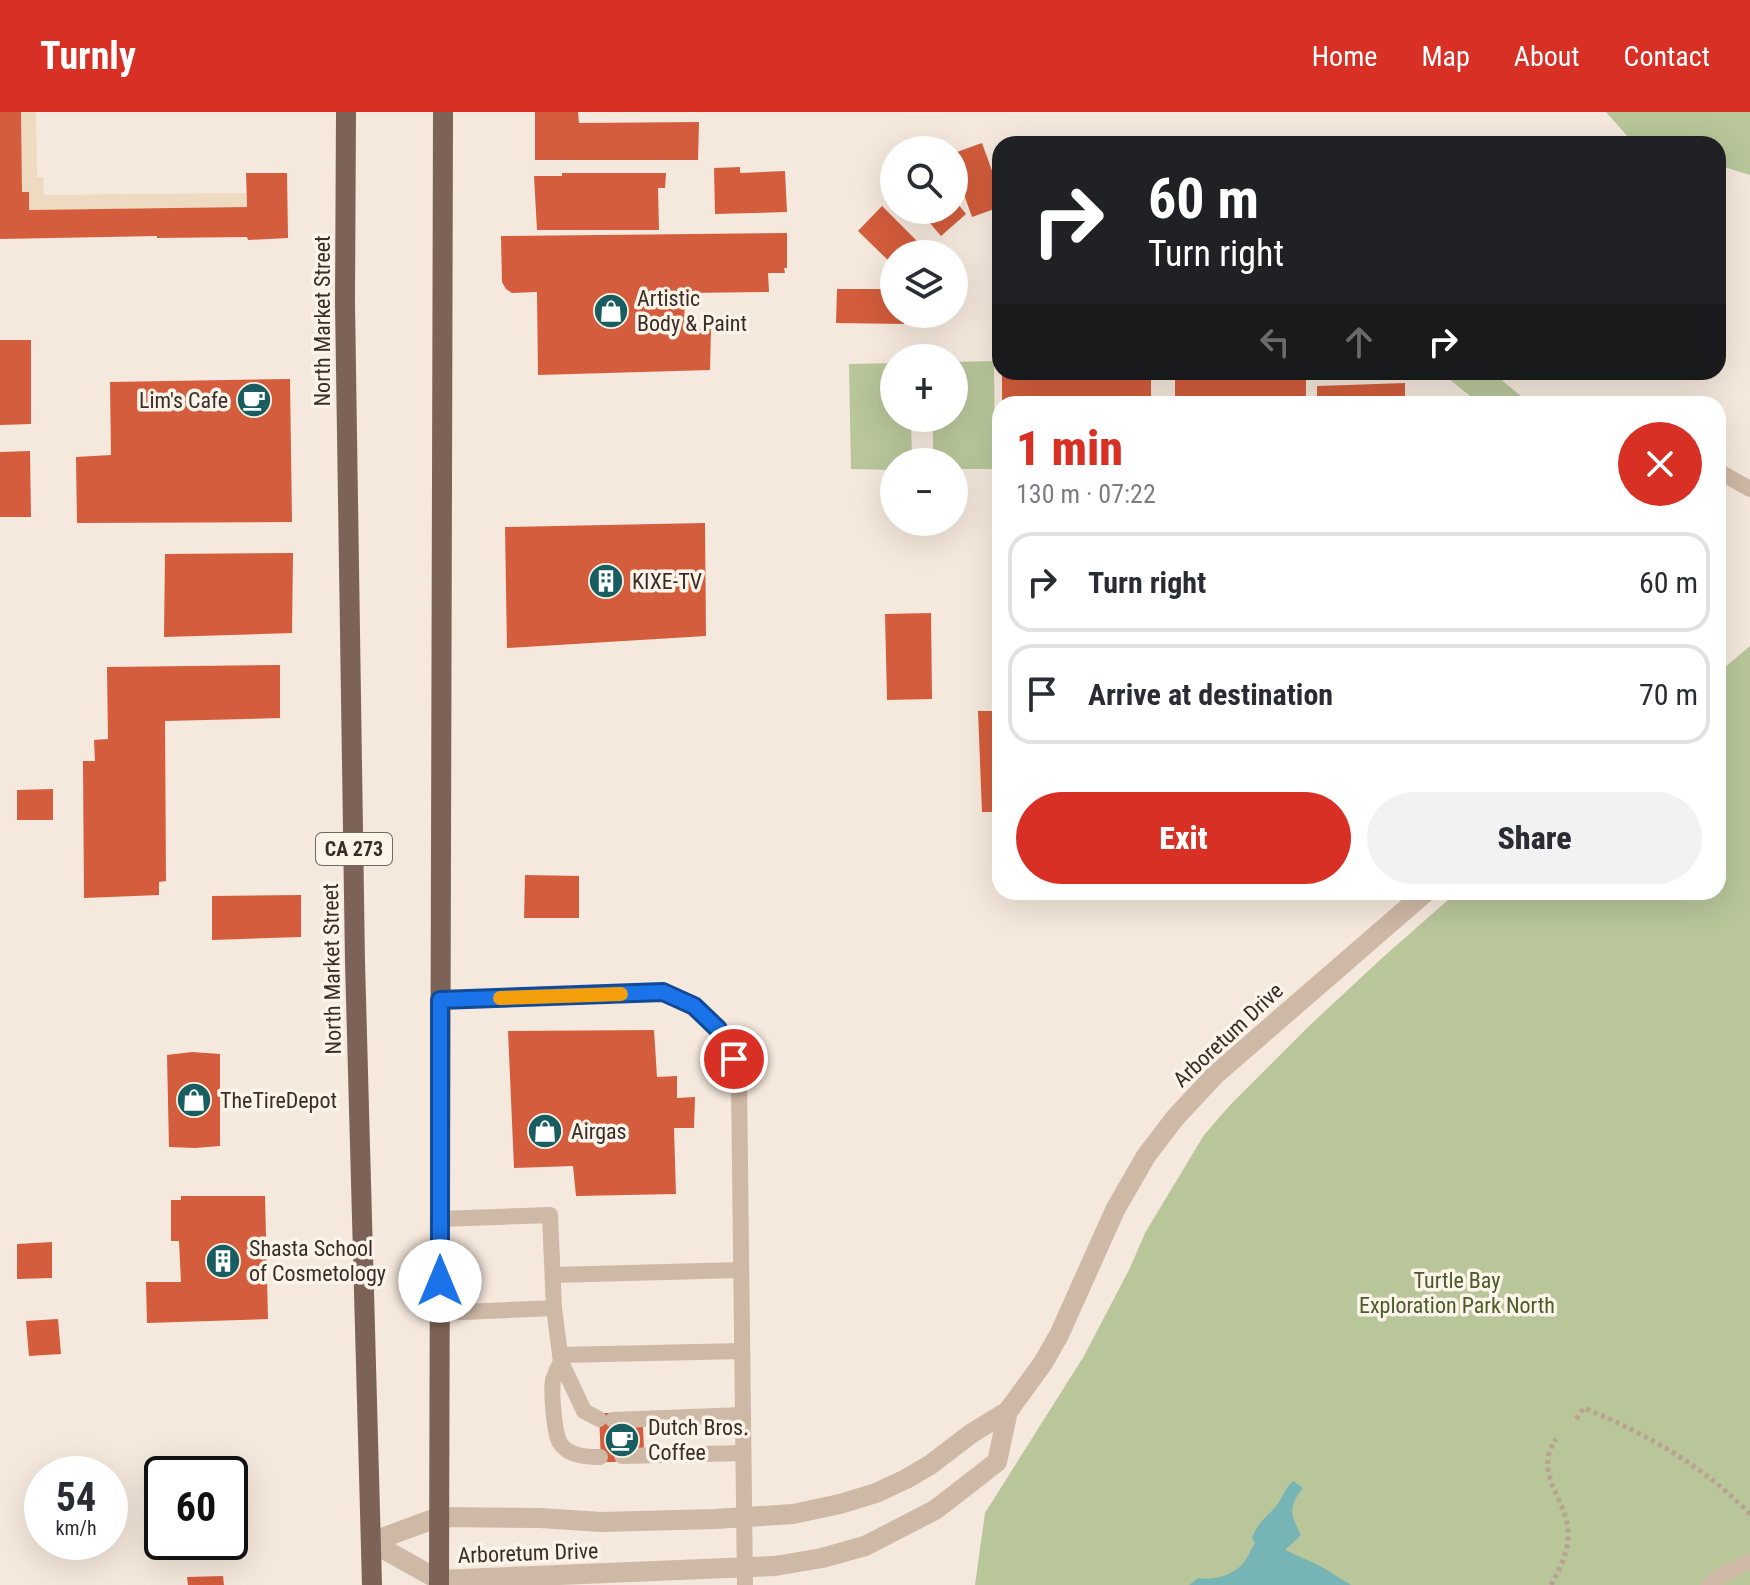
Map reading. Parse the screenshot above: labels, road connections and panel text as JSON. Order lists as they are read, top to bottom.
{
  "streets": {
    "main road": ["North Market Street", "CA 273"],
    "street": ["Arboretum Drive"]
  },
  "crossings": [
    ["North Market Street", "Arboretum Drive"]
  ],
  "parks": ["Turtle Bay Exploration Park North"],
  "places": {
    "shop": ["Artistic Body & Paint", "TheTireDepot", "Airgas"],
    "cafe": ["Lim's Cafe", "Dutch Bros. Coffee"],
    "building": ["KIXE-TV", "Shasta School of Cosmetology"]
  },
  "page": {
    "header": "Turnly",
    "nav": [
      "Home",
      "Map",
      "About",
      "Contact"
    ],
    "map_buttons": ["+", "−"],
    "turn": ["60 m", "Turn right"],
    "heading": ["1 min", "130 m · 07:22"],
    "list": [
      {
        "name": "Turn right",
        "value": "60 m"
      },
      {
        "name": "Arrive at destination",
        "value": "70 m"
      }
    ],
    "buttons": ["Exit", "Share"],
    "speed": "54 km/h",
    "limit": "60"
  }
}
